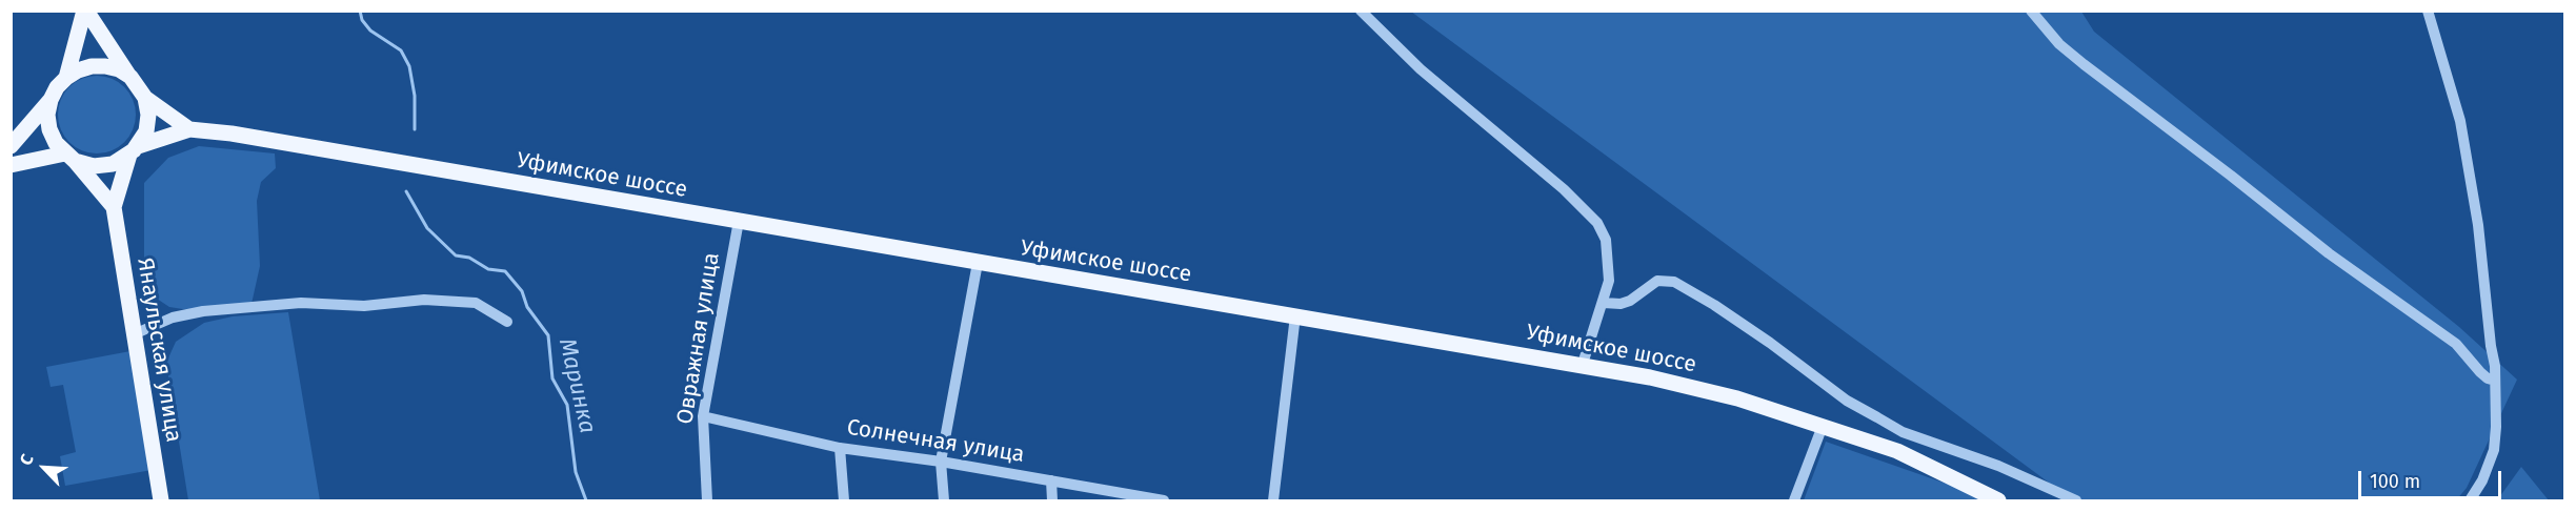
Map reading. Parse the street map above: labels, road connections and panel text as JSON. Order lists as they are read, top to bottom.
{
  "streets": {
    "main road": ["Уфимское шоссе", "Янаульская улица"],
    "street": ["Овражная улица", "Солнечная улица"]
  },
  "crossings": [
    ["Уфимское шоссе", "Овражная улица"],
    ["Овражная улица", "Солнечная улица"]
  ],
  "water": ["Маринка"],
  "scale_bar": "100 m",
  "north": "top left"
}
